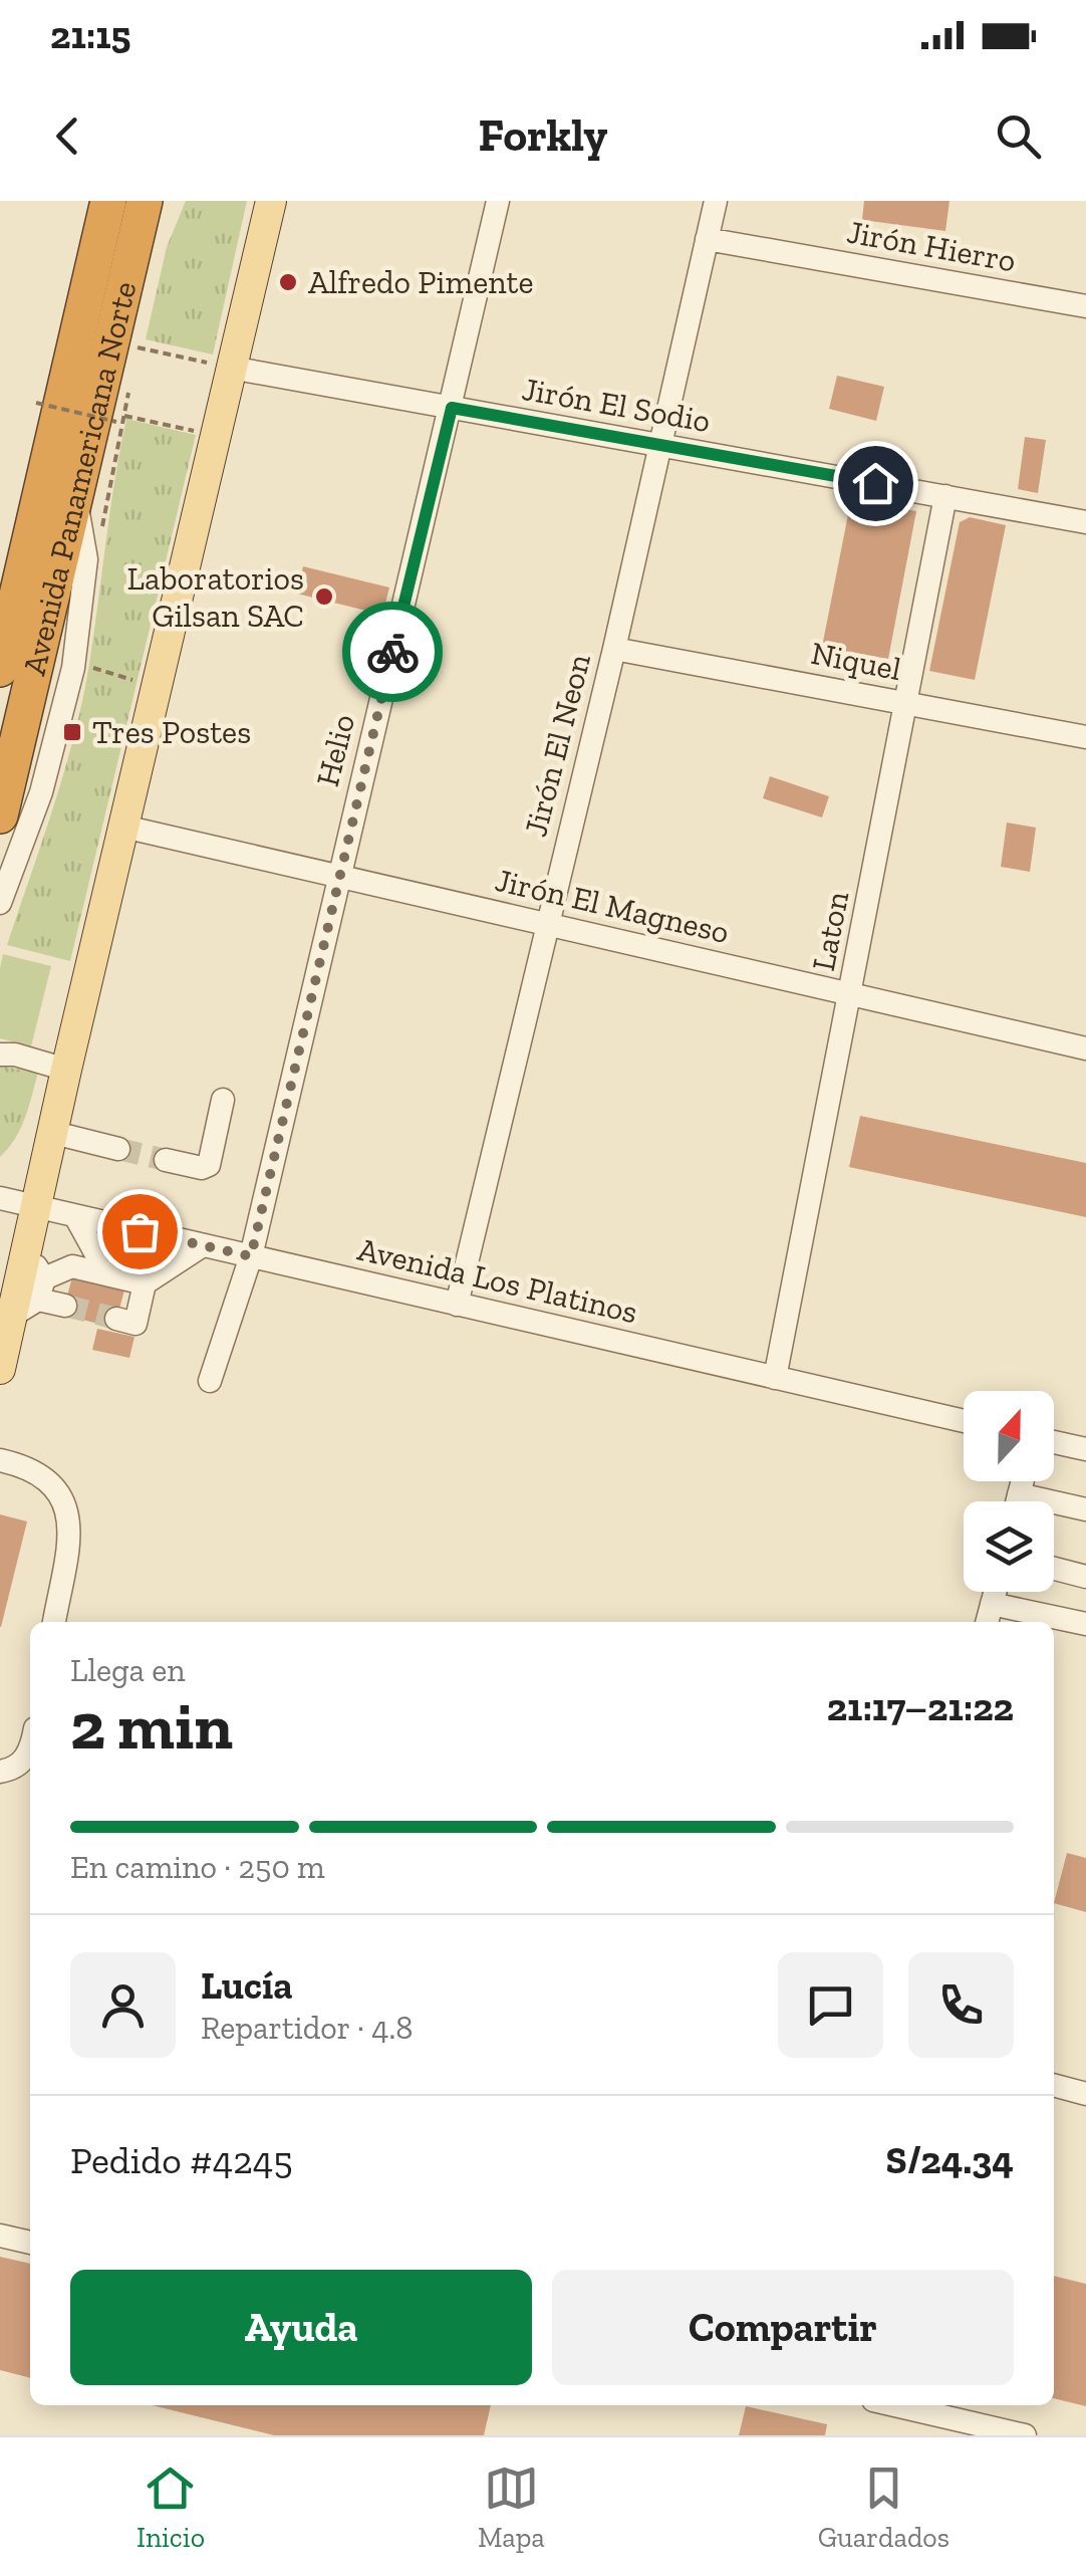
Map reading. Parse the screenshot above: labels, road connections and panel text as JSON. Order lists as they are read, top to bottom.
{
  "streets": {
    "highway": ["Avenida Panamericana Norte"],
    "street": [
      "Jirón Hierro",
      "Jirón El Sodio",
      "Niquel",
      "Jirón El Neon",
      "Helio",
      "Jirón El Magneso",
      "Laton",
      "Avenida Los Platinos"
    ]
  },
  "crossings": [
    ["Jirón Hierro", "Jirón El Neon"],
    ["Jirón El Sodio", "Jirón El Neon"],
    ["Jirón El Sodio", "Helio"],
    ["Jirón El Sodio", "Laton"],
    ["Niquel", "Jirón El Neon"],
    ["Niquel", "Laton"],
    ["Jirón El Neon", "Jirón El Magneso"],
    ["Jirón El Neon", "Avenida Los Platinos"],
    ["Helio", "Jirón El Magneso"],
    ["Helio", "Avenida Los Platinos"],
    ["Jirón El Magneso", "Laton"],
    ["Laton", "Avenida Los Platinos"]
  ],
  "places": {
    "other": ["Alfredo Pimente", "Laboratorios Gilsan SAC"],
    "transit": ["Tres Postes"]
  },
  "north": "top",
  "page": {
    "status": "21:15",
    "header": "Forkly",
    "heading": ["2 min", "Llega en", "21:17–21:22"],
    "panel": [
      "Lucía",
      "Repartidor · 4.8",
      "Pedido #4245",
      "S/24.34"
    ],
    "bar": "En camino · 250 m",
    "buttons": ["Ayuda", "Compartir"],
    "tabs": ["Inicio", "Mapa", "Guardados"]
  }
}
